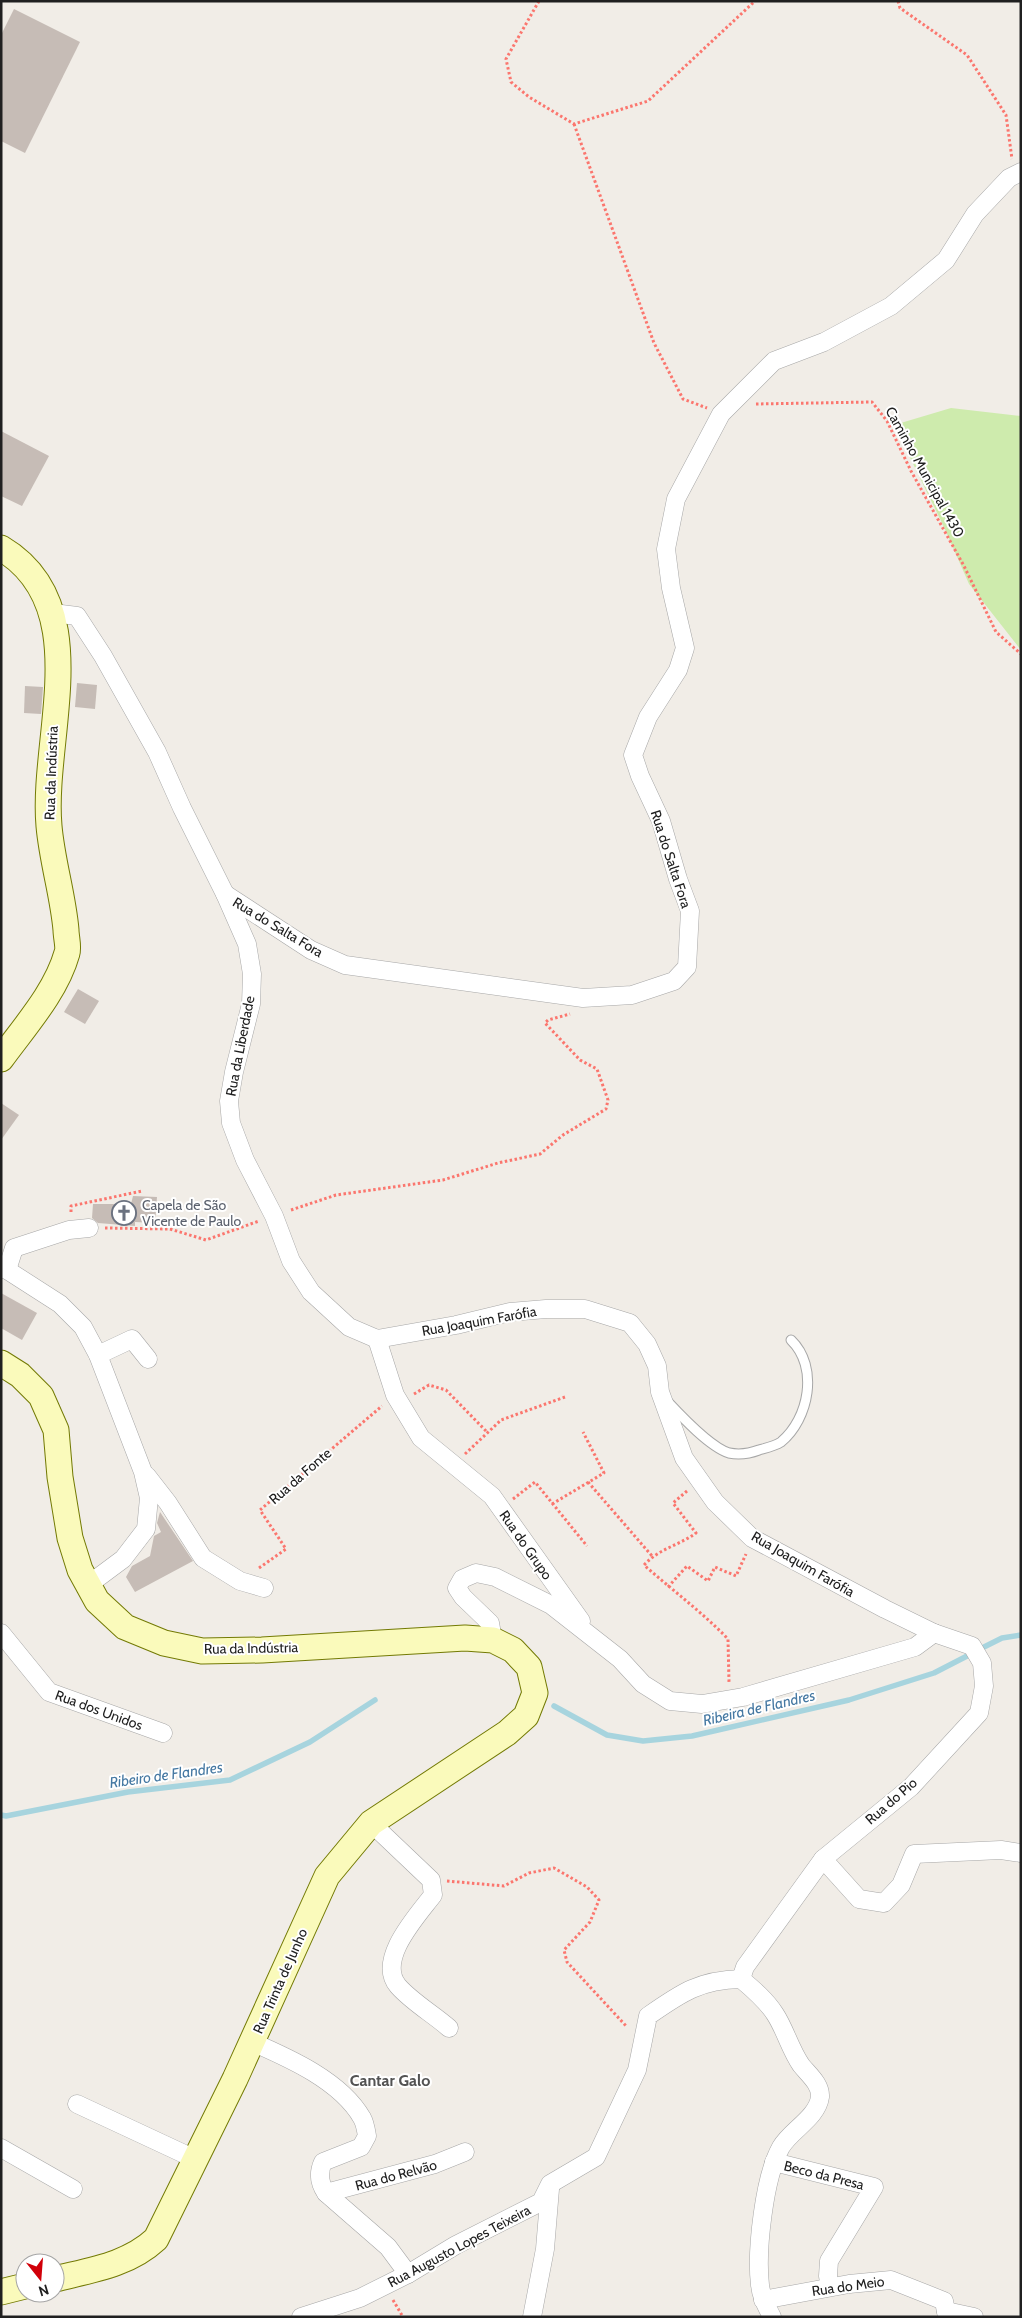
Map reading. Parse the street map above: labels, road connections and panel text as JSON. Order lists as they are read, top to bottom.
{
  "streets": {
    "street": [
      "Rua da Indústria",
      "Rua do Salta Fora",
      "Rua da Liberdade",
      "Rua Joaquim Farófia",
      "Rua do Grupo",
      "Rua dos Unidos",
      "Rua do Pio",
      "Rua Trinta de Junho",
      "Rua do Relvão",
      "Beco da Presa",
      "Rua Augusto Lopes Teixeira",
      "Rua do Meio"
    ],
    "path": ["Caminho Municipal 1430", "Rua da Fonte"]
  },
  "crossings": [
    ["Rua da Indústria", "Rua da Liberdade"],
    ["Rua da Indústria", "Rua Trinta de Junho"],
    ["Rua do Salta Fora", "Rua da Liberdade"],
    ["Rua da Liberdade", "Rua Joaquim Farófia"],
    ["Rua da Liberdade", "Rua do Grupo"],
    ["Rua Joaquim Farófia", "Rua do Grupo"],
    ["Rua Joaquim Farófia", "Rua do Pio"],
    ["Rua da Fonte", "Rua do Grupo"],
    ["Rua do Pio", "Rua Augusto Lopes Teixeira"],
    ["Rua do Relvão", "Rua Augusto Lopes Teixeira"],
    ["Beco da Presa", "Rua do Meio"]
  ],
  "districts": ["Cantar Galo"],
  "water": ["Ribeira de Flandres", "Ribeiro de Flandres"],
  "places": {
    "church": ["Capela de São Vicente de Paulo"]
  },
  "north": "bottom"
}
